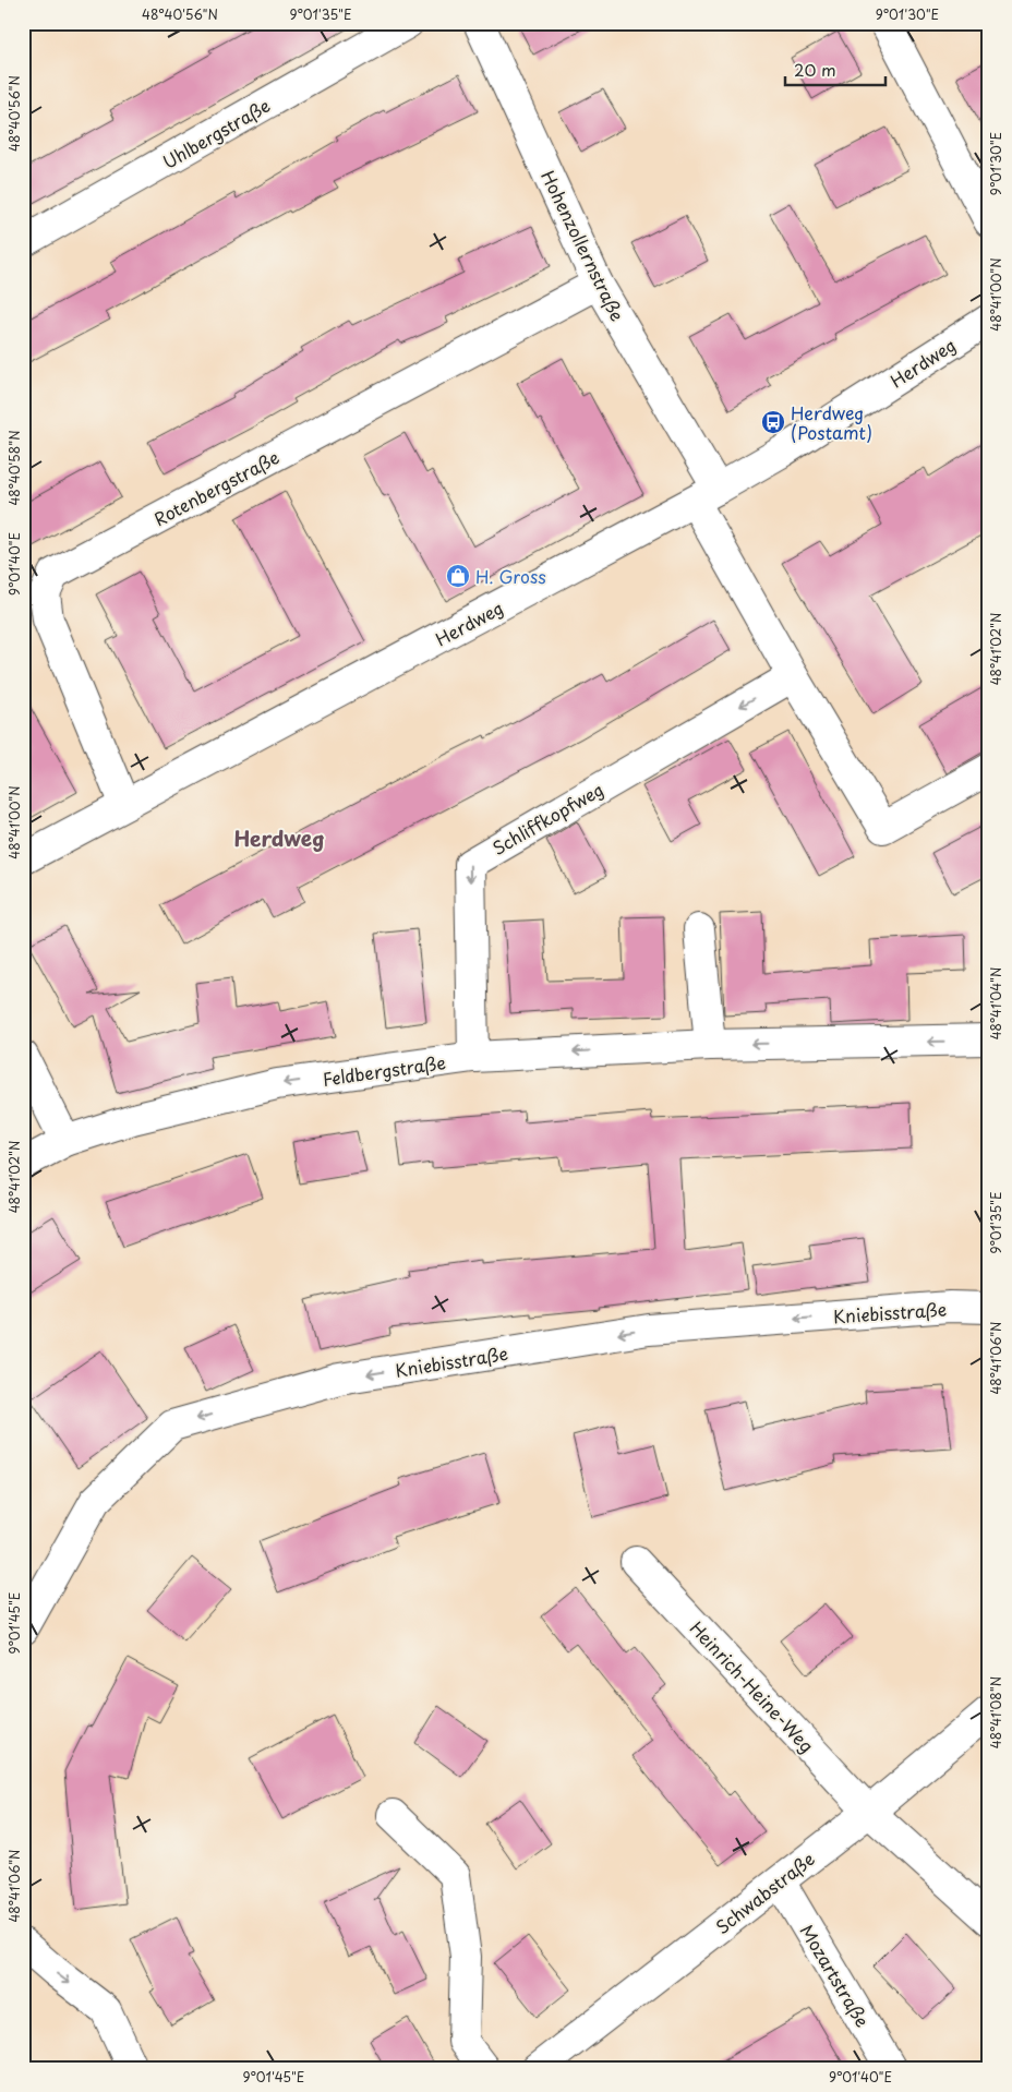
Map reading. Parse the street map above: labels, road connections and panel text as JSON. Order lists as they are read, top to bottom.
{
  "streets": {
    "street": [
      "Uhlbergstraße",
      "Hohenzollernstraße",
      "Herdweg",
      "Rotenbergstraße",
      "Schliffkopfweg",
      "Feldbergstraße",
      "Kniebisstraße",
      "Heinrich-Heine-Weg",
      "Schwabstraße",
      "Mozartstraße"
    ]
  },
  "crossings": [
    ["Hohenzollernstraße", "Herdweg"],
    ["Hohenzollernstraße", "Rotenbergstraße"],
    ["Herdweg", "Rotenbergstraße"],
    ["Schliffkopfweg", "Feldbergstraße"],
    ["Heinrich-Heine-Weg", "Schwabstraße"],
    ["Schwabstraße", "Mozartstraße"]
  ],
  "one_way": ["Schliffkopfweg", "Feldbergstraße", "Kniebisstraße"],
  "districts": ["Herdweg"],
  "places": {
    "bus stop": ["Herdweg (Postamt)"],
    "shop": ["H. Gross"]
  },
  "scale_bar": "20 m",
  "coordinates": [
    "48°40'56\"N",
    "9°01'35\"E",
    "9°01'30\"E",
    "48°41'00\"N",
    "48°40'58\"N",
    "9°01'40\"E",
    "48°41'02\"N",
    "48°41'04\"N",
    "48°41'06\"N",
    "9°01'45\"E",
    "48°41'08\"N"
  ]
}
